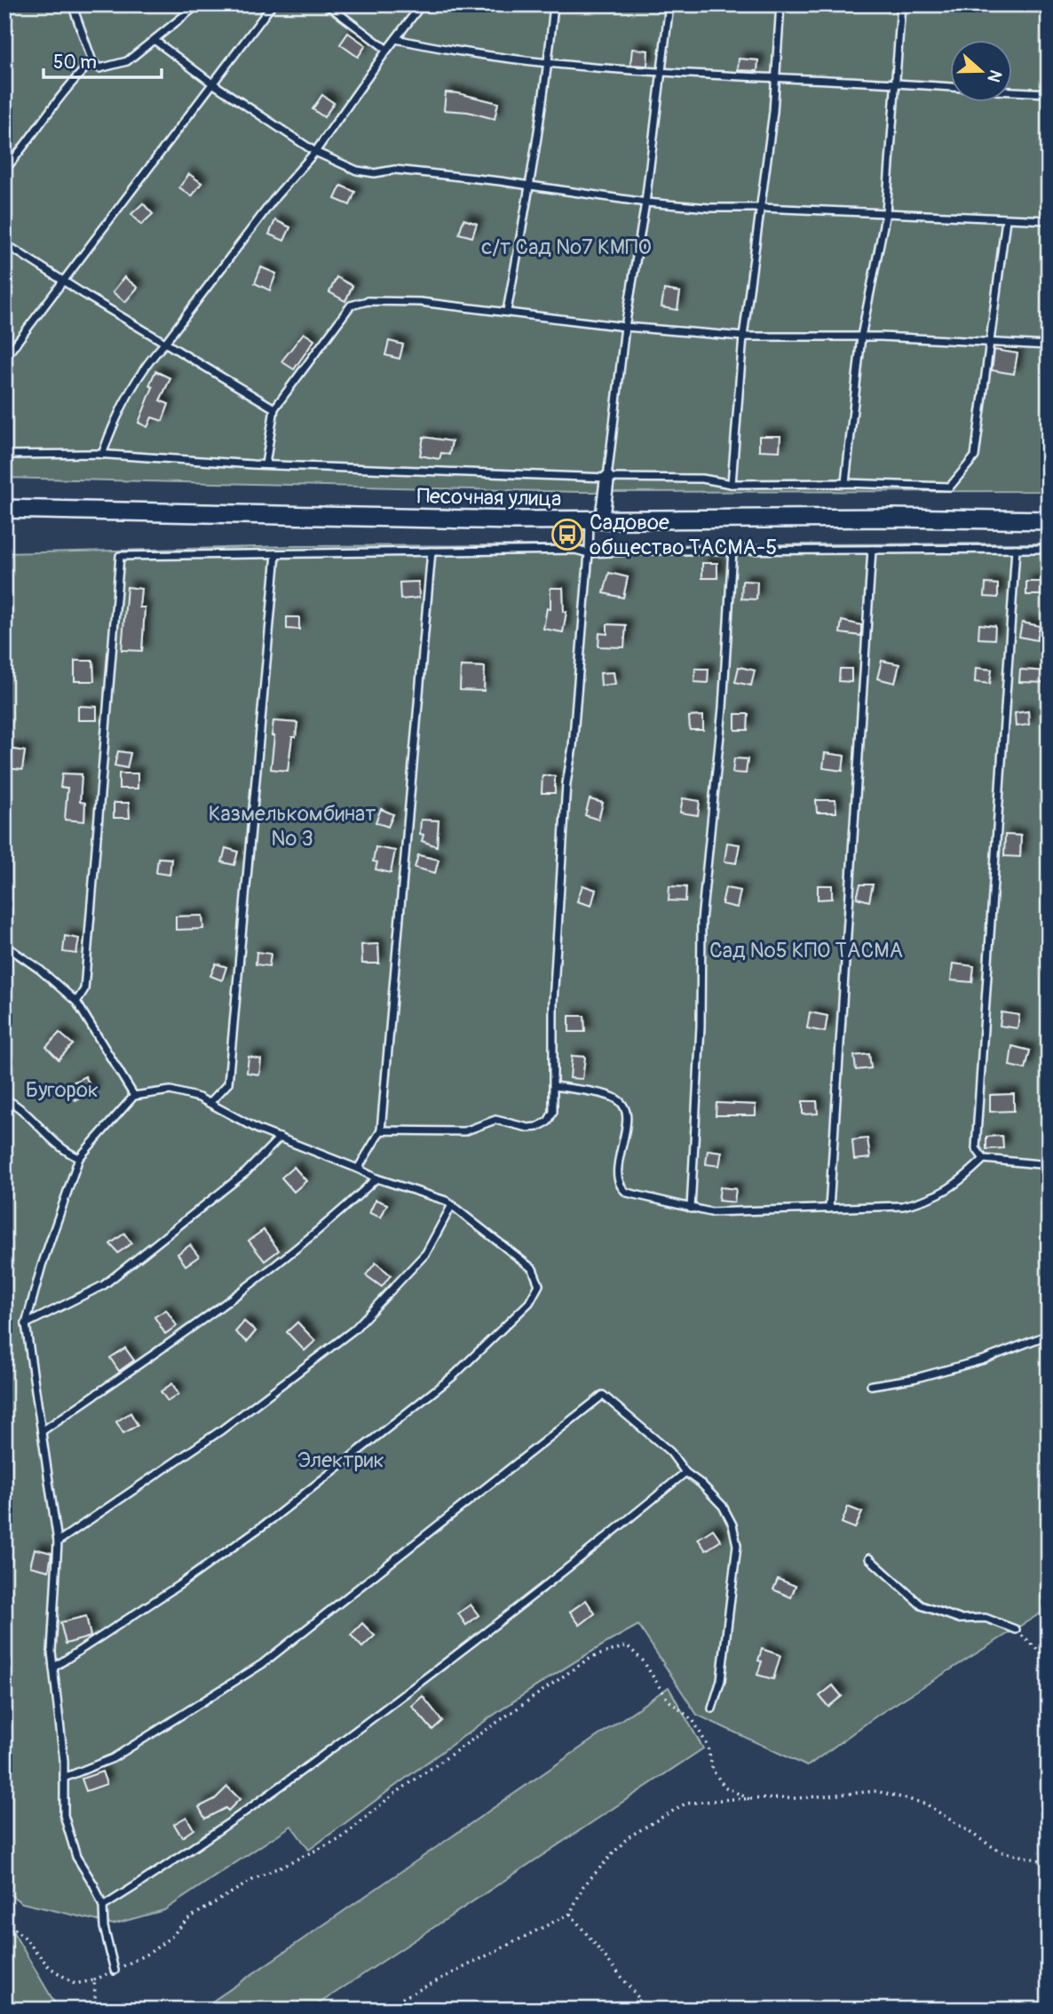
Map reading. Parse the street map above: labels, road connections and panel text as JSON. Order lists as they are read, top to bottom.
{
  "streets": {
    "main road": ["Песочная улица"]
  },
  "parks": [
    "с/т Сад №7 КМПО",
    "Казмелькомбинат № 3",
    "Сад №5 КПО ТАСМА",
    "Бугорок",
    "Электрик"
  ],
  "places": {
    "bus stop": ["Садовое общество ТАСМА-5"]
  },
  "scale_bar": "50 m",
  "north": "right"
}
